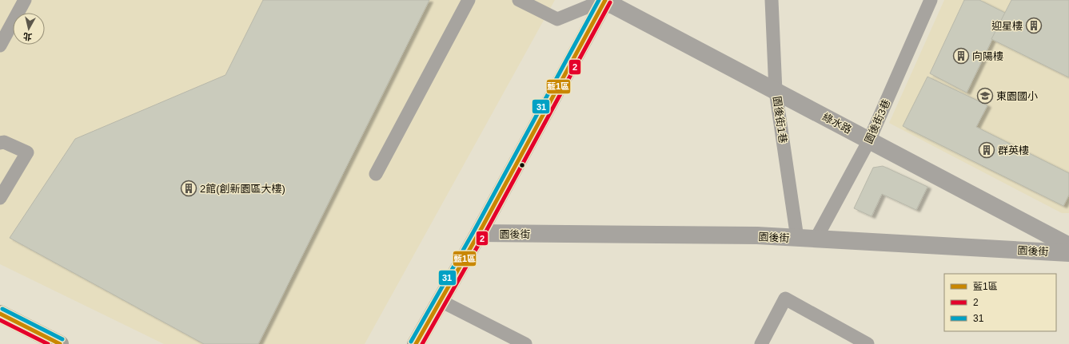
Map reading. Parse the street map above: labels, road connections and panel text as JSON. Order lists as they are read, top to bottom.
{
  "streets": {
    "street": ["綠水路", "園後街"],
    "lane": ["園後街1巷", "園後街3巷"]
  },
  "crossings": [
    ["園後街1巷", "綠水路"],
    ["園後街1巷", "園後街"],
    ["園後街3巷", "綠水路"],
    ["園後街3巷", "園後街"]
  ],
  "places": {
    "building": [
      "迎星樓",
      "向陽樓",
      "群英樓",
      "2館(創新園區大樓)"
    ],
    "school or university": ["東園國小"]
  },
  "lines": ["transit line 藍1區", "transit line 31", "transit line 2"],
  "legend": ["藍1區", "2", "31"],
  "north": "bottom"
}
